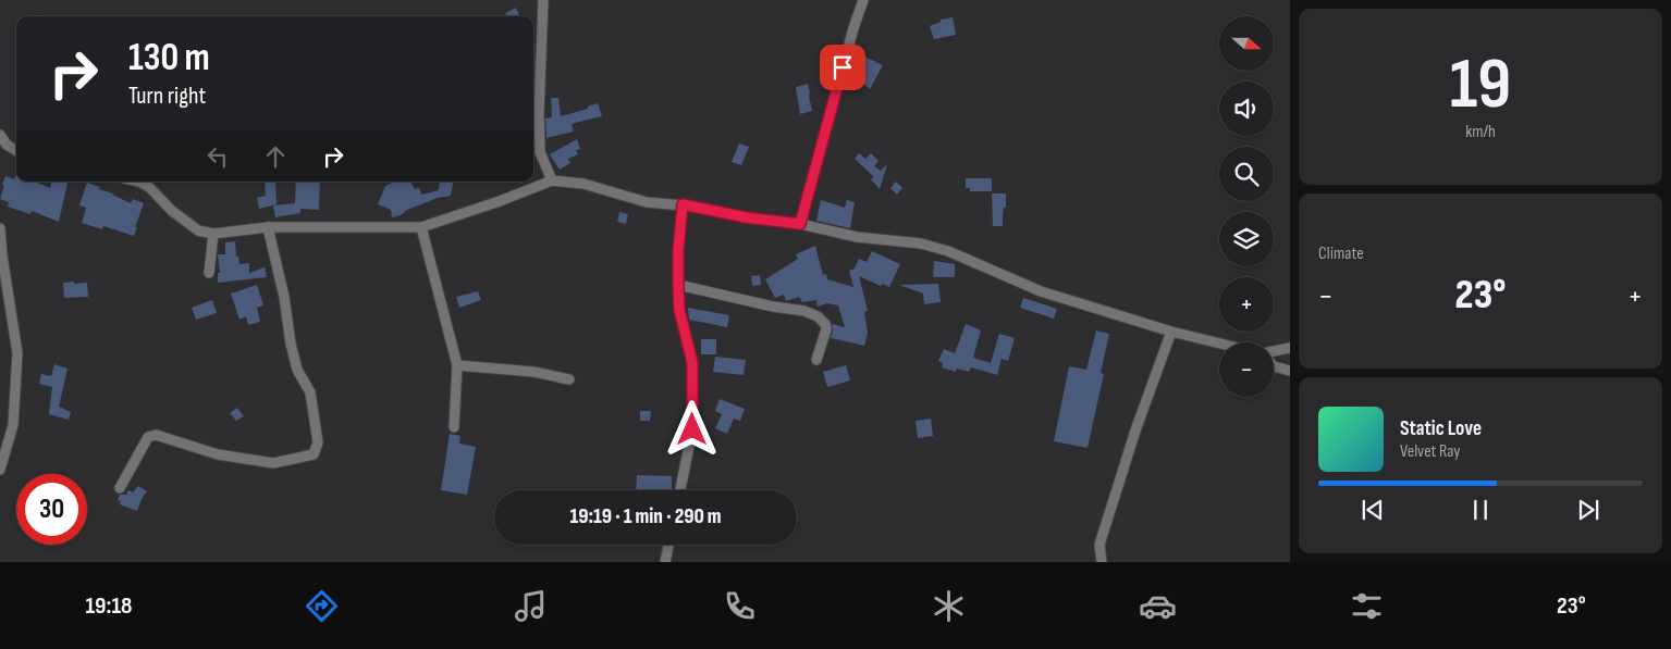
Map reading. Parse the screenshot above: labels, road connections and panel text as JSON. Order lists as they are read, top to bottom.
{
  "north": "right",
  "page": {
    "tile": [
      ["19", "km/h"],
      "Climate"
    ],
    "map_buttons": ["+", "−"],
    "turn": ["130 m", "Turn right"],
    "heat": ["−", "23°", "+"],
    "song": ["Static Love", "Velvet Ray"],
    "limit": "30",
    "trip": "19:19 · 1 min · 290 m",
    "tabs": ["19:18", "23°"]
  }
}
